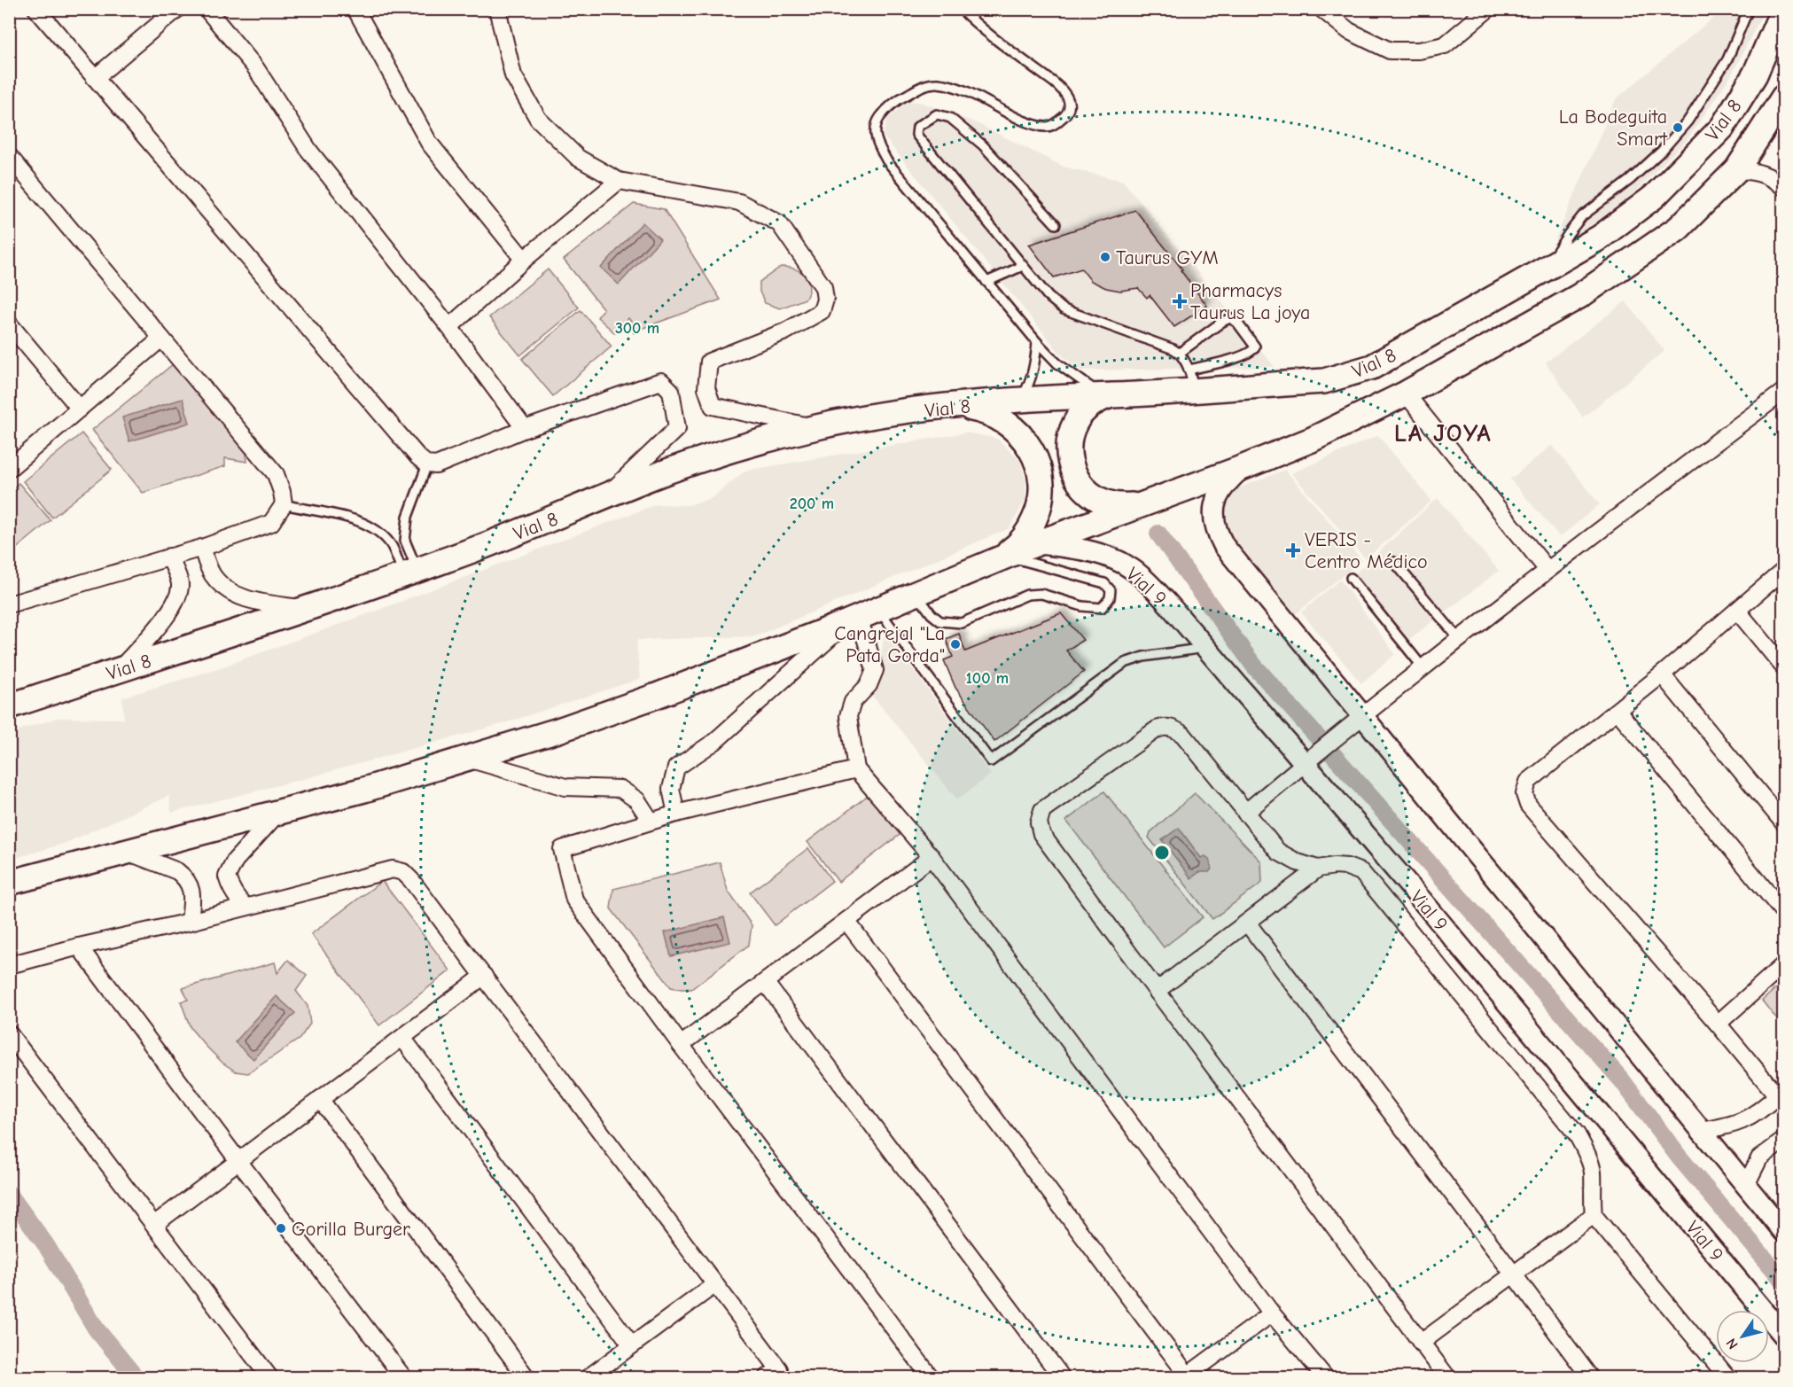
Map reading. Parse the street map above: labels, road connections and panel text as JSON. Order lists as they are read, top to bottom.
{
  "streets": {
    "main road": ["Vial 8"],
    "street": ["Vial 9"]
  },
  "crossings": [
    ["Vial 8", "Vial 9"]
  ],
  "districts": ["LA JOYA"],
  "places": {
    "other": [
      "La Bodeguita Smart",
      "Taurus GYM",
      "Cangrejal \"La Pata Gorda\"",
      "Gorilla Burger"
    ],
    "health": ["Pharmacys Taurus La joya", "VERIS - Centro Médico"]
  },
  "north": "bottom left",
  "rings": ["300 m", "200 m", "100 m"]
}
